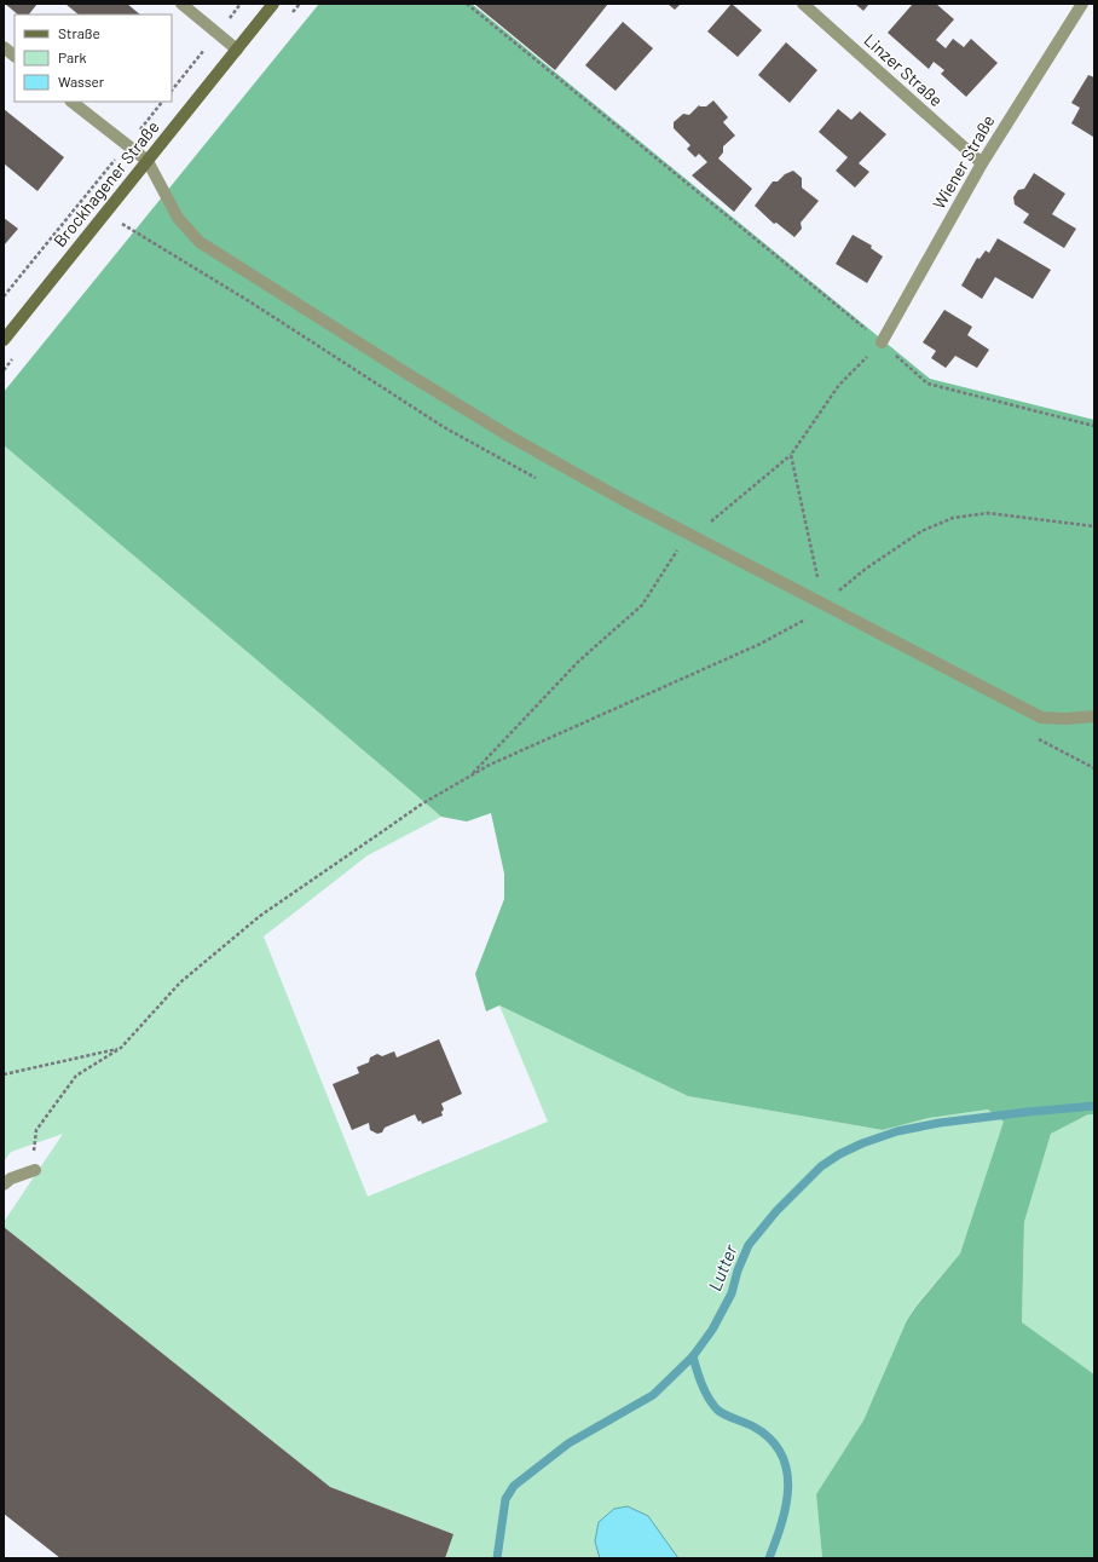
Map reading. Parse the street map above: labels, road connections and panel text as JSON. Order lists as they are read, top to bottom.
{
  "streets": {
    "main road": ["Brockhagener Straße"],
    "street": ["Linzer Straße", "Wiener Straße"]
  },
  "crossings": [
    ["Linzer Straße", "Wiener Straße"]
  ],
  "water": ["Lutter"],
  "legend": ["Straße", "Park", "Wasser"]
}
